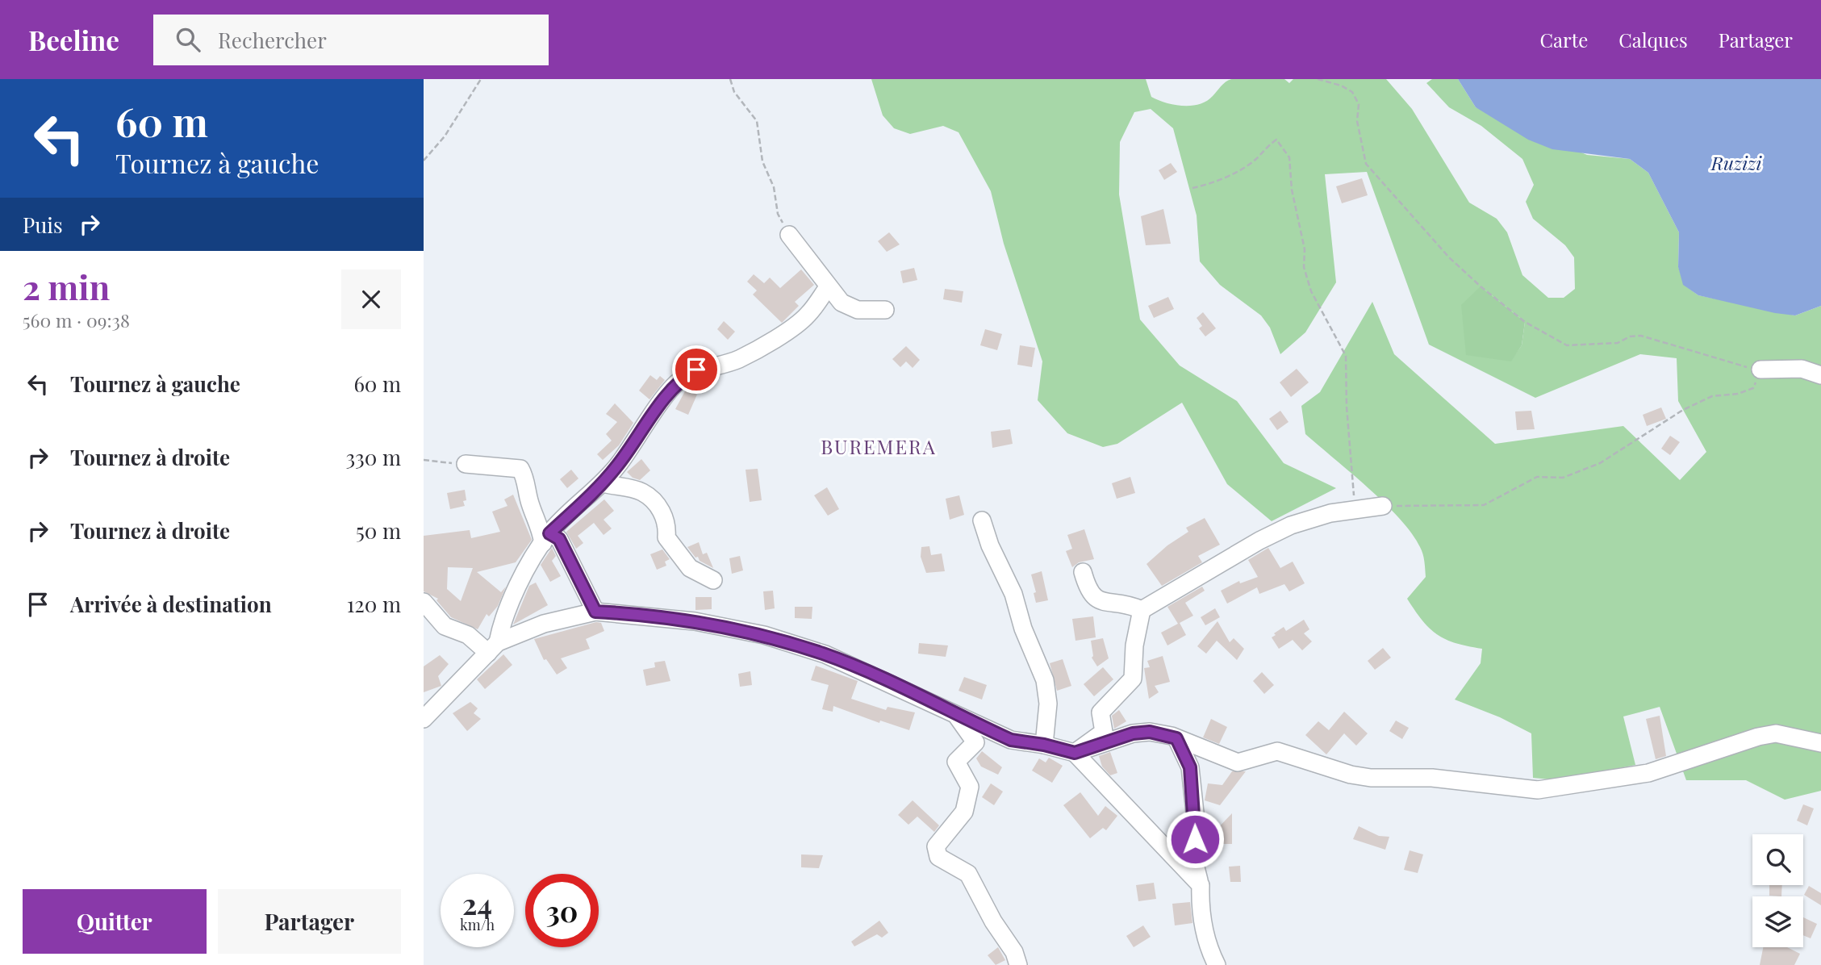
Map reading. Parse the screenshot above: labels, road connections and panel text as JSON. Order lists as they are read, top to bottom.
{
  "districts": ["BUREMERA"],
  "water": ["Ruzizi"],
  "page": {
    "header": "Beeline",
    "search": "Rechercher",
    "nav": ["Carte", "Calques", "Partager"],
    "turn": ["60 m", "Tournez à gauche"],
    "then": "Puis",
    "heading": ["2 min", "560 m · 09:38"],
    "list": [
      {
        "name": "Tournez à gauche",
        "value": "60 m"
      },
      {
        "name": "Tournez à droite",
        "value": "330 m"
      },
      {
        "name": "Tournez à droite",
        "value": "50 m"
      },
      {
        "name": "Arrivée à destination",
        "value": "120 m"
      }
    ],
    "speed": "24 km/h",
    "limit": "30",
    "buttons": ["Quitter", "Partager"]
  }
}
